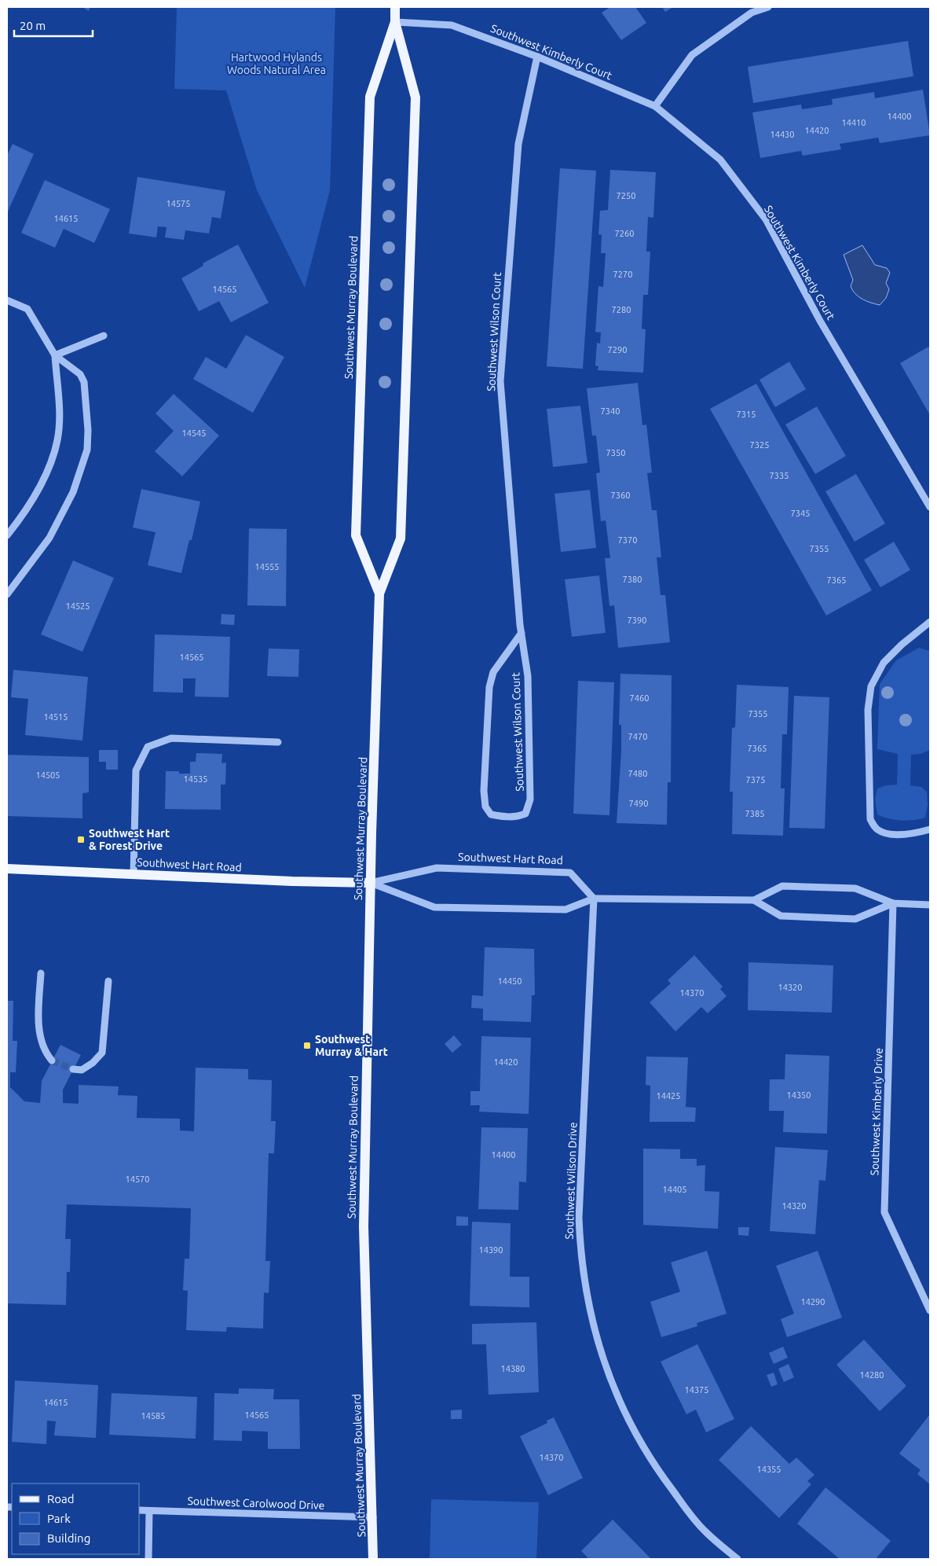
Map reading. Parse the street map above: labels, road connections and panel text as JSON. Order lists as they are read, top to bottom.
{
  "streets": {
    "main road": ["Southwest Murray Boulevard", "Southwest Hart Road"],
    "street": [
      "Southwest Kimberly Court",
      "Southwest Wilson Court",
      "Southwest Kimberly Drive",
      "Southwest Wilson Drive",
      "Southwest Carolwood Drive"
    ]
  },
  "crossings": [
    ["Southwest Kimberly Court", "Southwest Murray Boulevard"],
    ["Southwest Kimberly Court", "Southwest Wilson Court"],
    ["Southwest Murray Boulevard", "Southwest Hart Road"],
    ["Southwest Murray Boulevard", "Southwest Carolwood Drive"],
    ["Southwest Hart Road", "Southwest Kimberly Drive"],
    ["Southwest Hart Road", "Southwest Wilson Drive"]
  ],
  "parks": ["Hartwood Hylands Woods Natural Area"],
  "places": {
    "transit": ["Southwest Hart & Forest Drive", "Southwest Murray & Hart"]
  },
  "house_numbers": [
    "14400",
    "14410",
    "14420",
    "14430",
    "7250",
    "14575",
    "14615",
    "7260",
    "7270",
    "14565",
    "7280",
    "7290",
    "7340",
    "7315",
    "14545",
    "7325",
    "7350",
    "7335",
    "7360",
    "7345",
    "7370",
    "7355",
    "14555",
    "7380",
    "7365",
    "14525",
    "7390",
    "14565",
    "7460",
    "7355",
    "14515",
    "7470",
    "7365",
    "7480",
    "14505",
    "14535",
    "7375",
    "7490",
    "7385",
    "14450",
    "14320",
    "14370",
    "14420",
    "14350",
    "14425",
    "14400",
    "14570",
    "14405",
    "14320",
    "14390",
    "14290",
    "14380",
    "14280",
    "14375",
    "14615",
    "14565",
    "14585",
    "14370",
    "14355"
  ],
  "legend": ["Road", "Park", "Building"],
  "scale_bar": "20 m"
}
